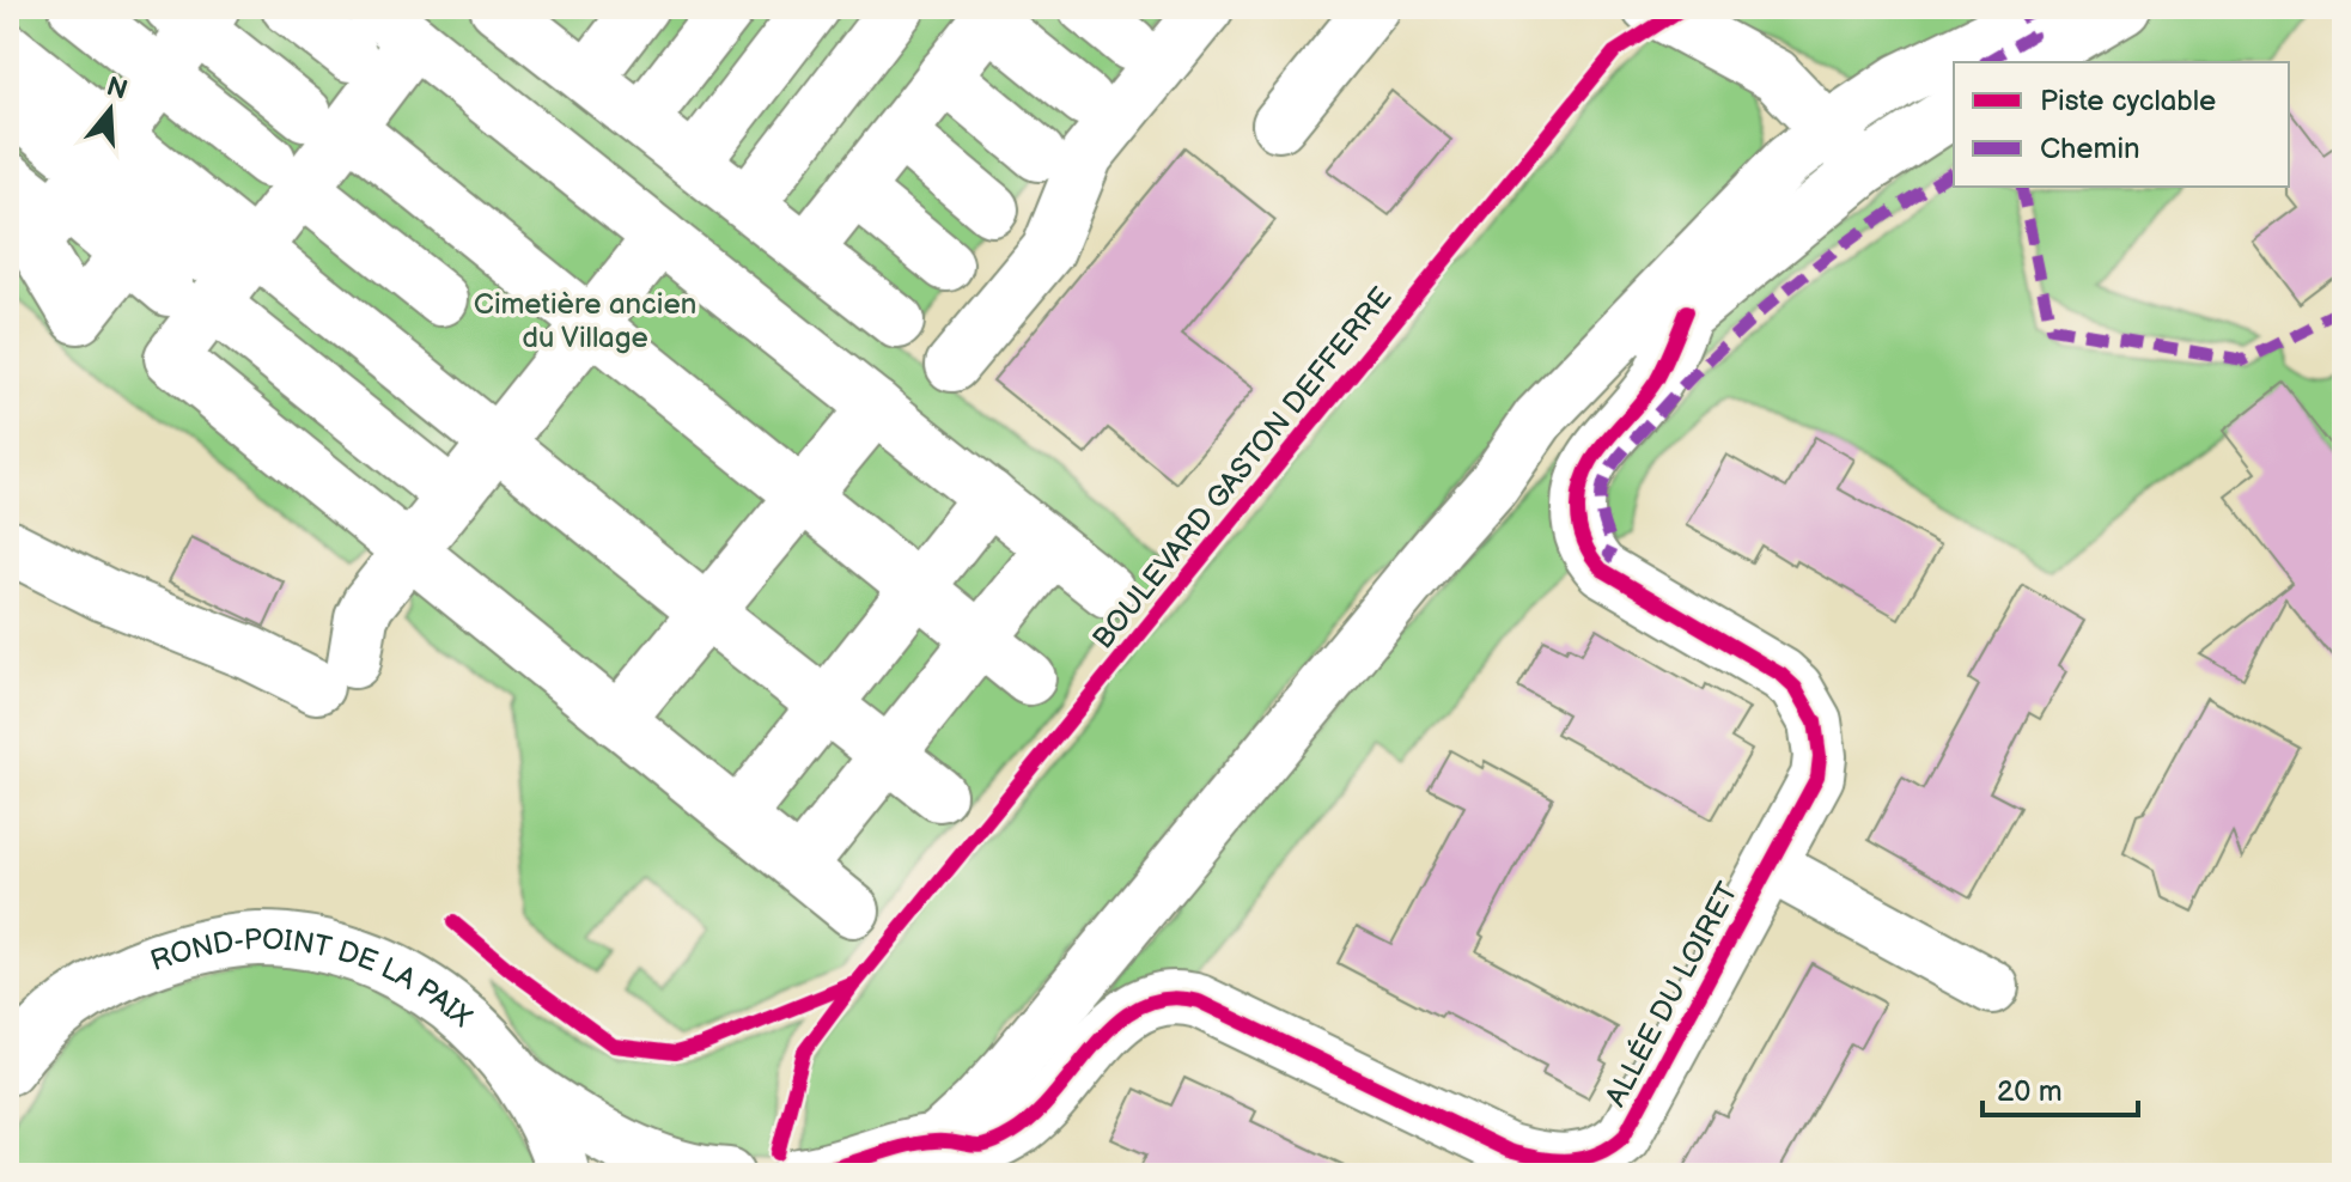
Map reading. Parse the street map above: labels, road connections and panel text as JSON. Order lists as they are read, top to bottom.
{
  "streets": {
    "street": ["ALLÉE DU LOIRET", "ROND-POINT DE LA PAIX"],
    "cycle path": ["BOULEVARD GASTON DEFFERRE"]
  },
  "parks": ["Cimetière ancien du Village"],
  "legend": ["Piste cyclable", "Chemin"],
  "scale_bar": "20 m",
  "north": "top"
}
